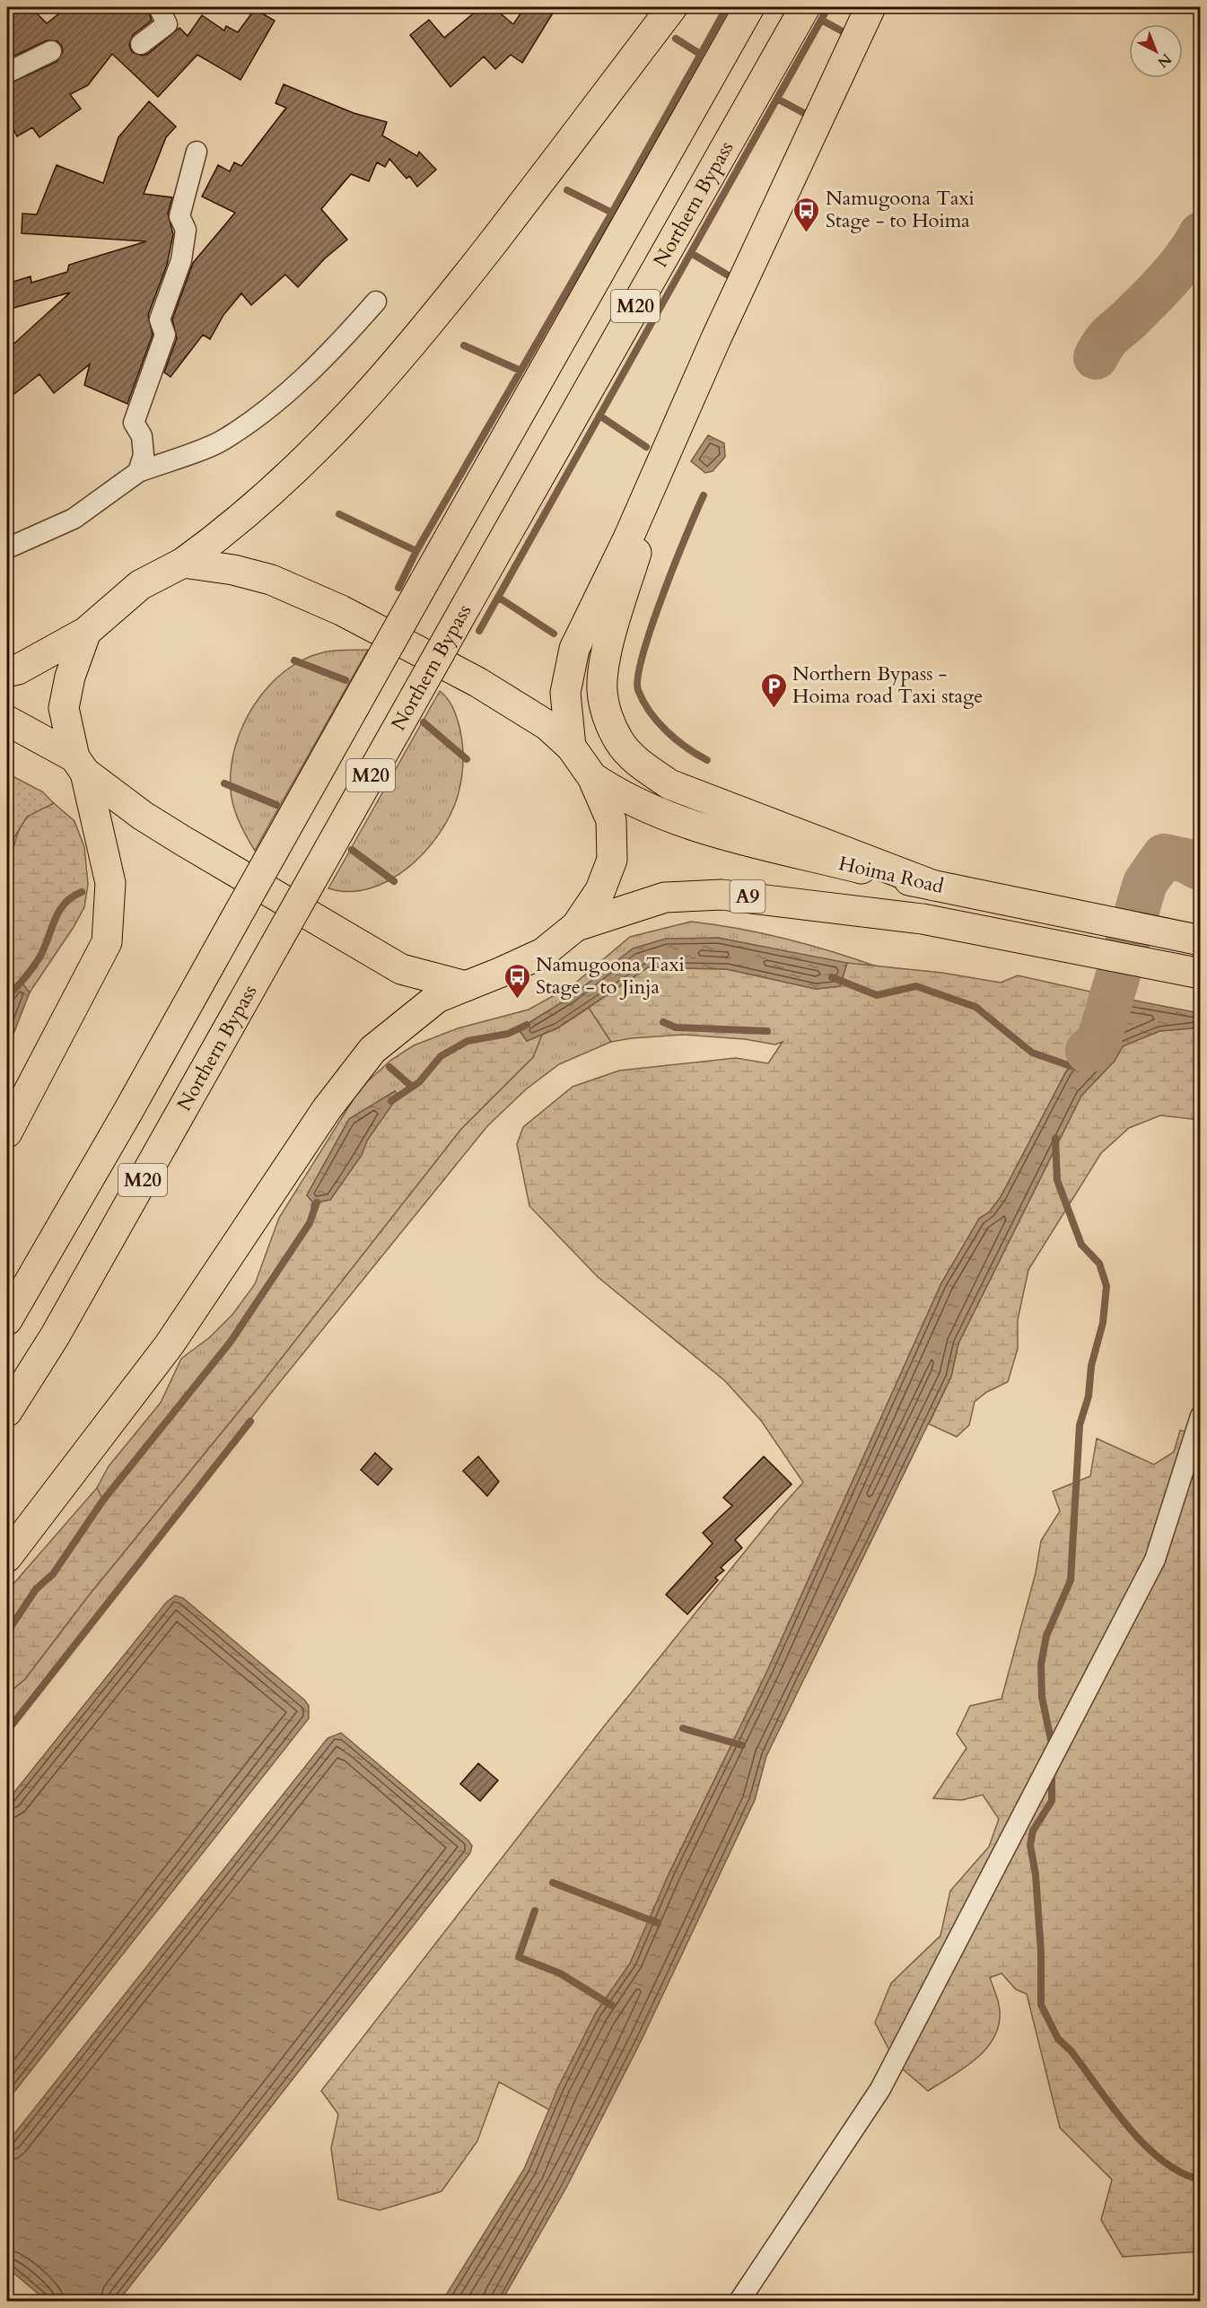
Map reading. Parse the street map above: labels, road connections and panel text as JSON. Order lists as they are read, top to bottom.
{
  "streets": {
    "main road": [
      "Northern Bypass",
      "M20",
      "Hoima Road",
      "A9"
    ]
  },
  "places": {
    "bus stop": ["Namugoona Taxi Stage - to Hoima", "Namugoona Taxi Stage - to Jinja"],
    "parking": ["Northern Bypass - Hoima road Taxi stage"]
  },
  "north": "bottom right"
}
